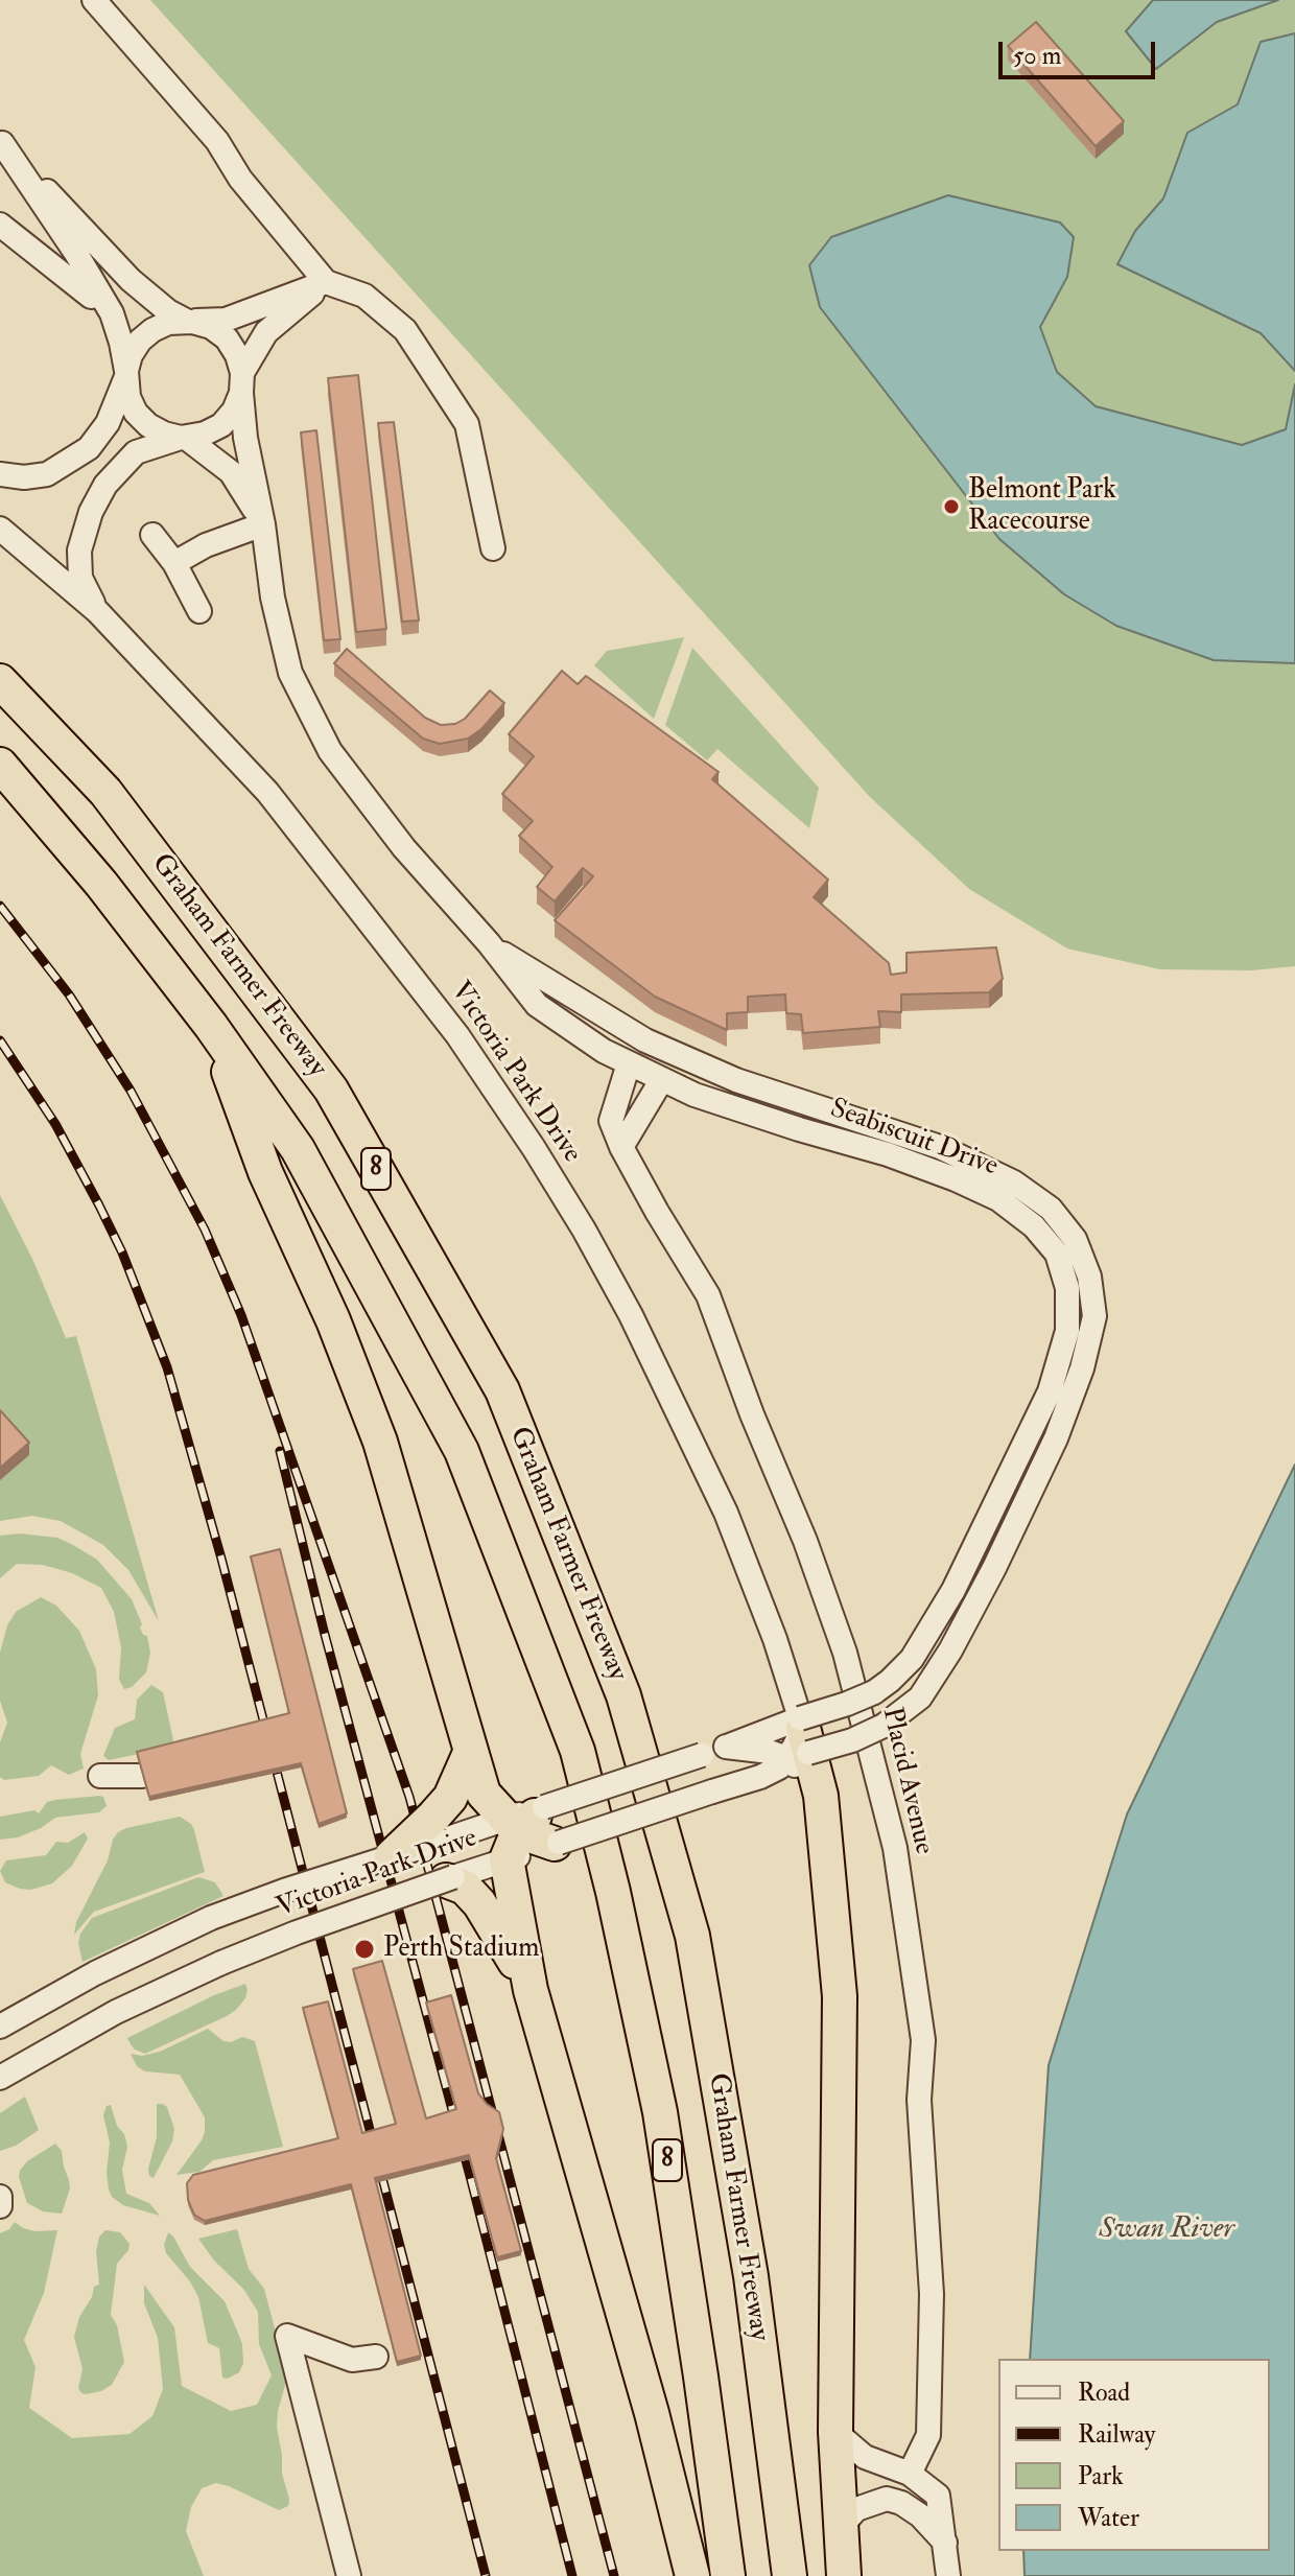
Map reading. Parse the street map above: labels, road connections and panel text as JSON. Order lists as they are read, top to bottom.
{
  "streets": {
    "highway": ["Graham Farmer Freeway", "8"],
    "street": ["Victoria Park Drive", "Seabiscuit Drive", "Placid Avenue"]
  },
  "crossings": [
    ["Victoria Park Drive", "Seabiscuit Drive"]
  ],
  "water": ["Swan River"],
  "places": ["Belmont Park Racecourse", "Perth Stadium"],
  "legend": [
    "Road",
    "Railway",
    "Park",
    "Water"
  ],
  "scale_bar": "50 m"
}
